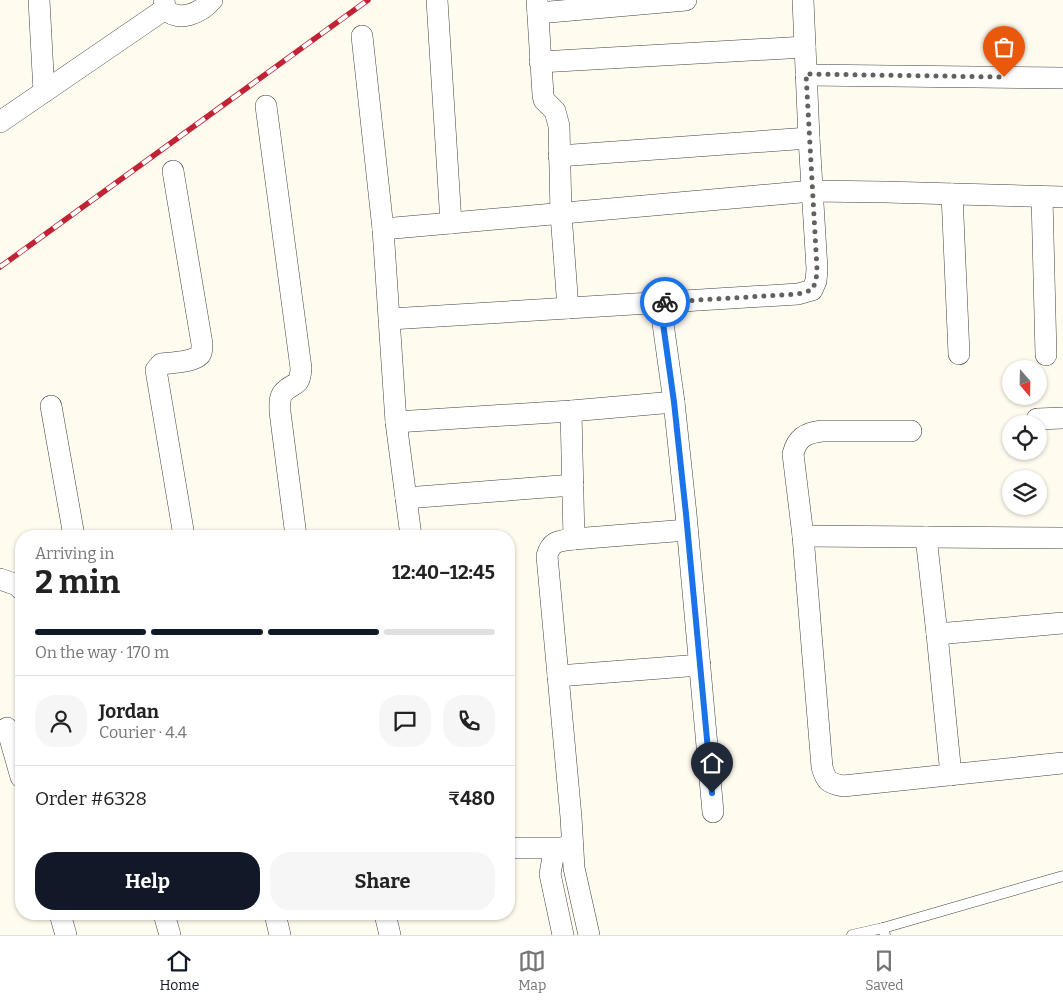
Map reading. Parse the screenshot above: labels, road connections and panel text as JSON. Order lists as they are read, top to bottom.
{
  "north": "bottom",
  "page": {
    "heading": ["2 min", "Arriving in", "12:40–12:45"],
    "panel": [
      "Jordan",
      "Courier · 4.4",
      "Order #6328",
      "₹480"
    ],
    "bar": "On the way · 170 m",
    "buttons": ["Help", "Share"],
    "tabs": ["Home", "Map", "Saved"]
  }
}
